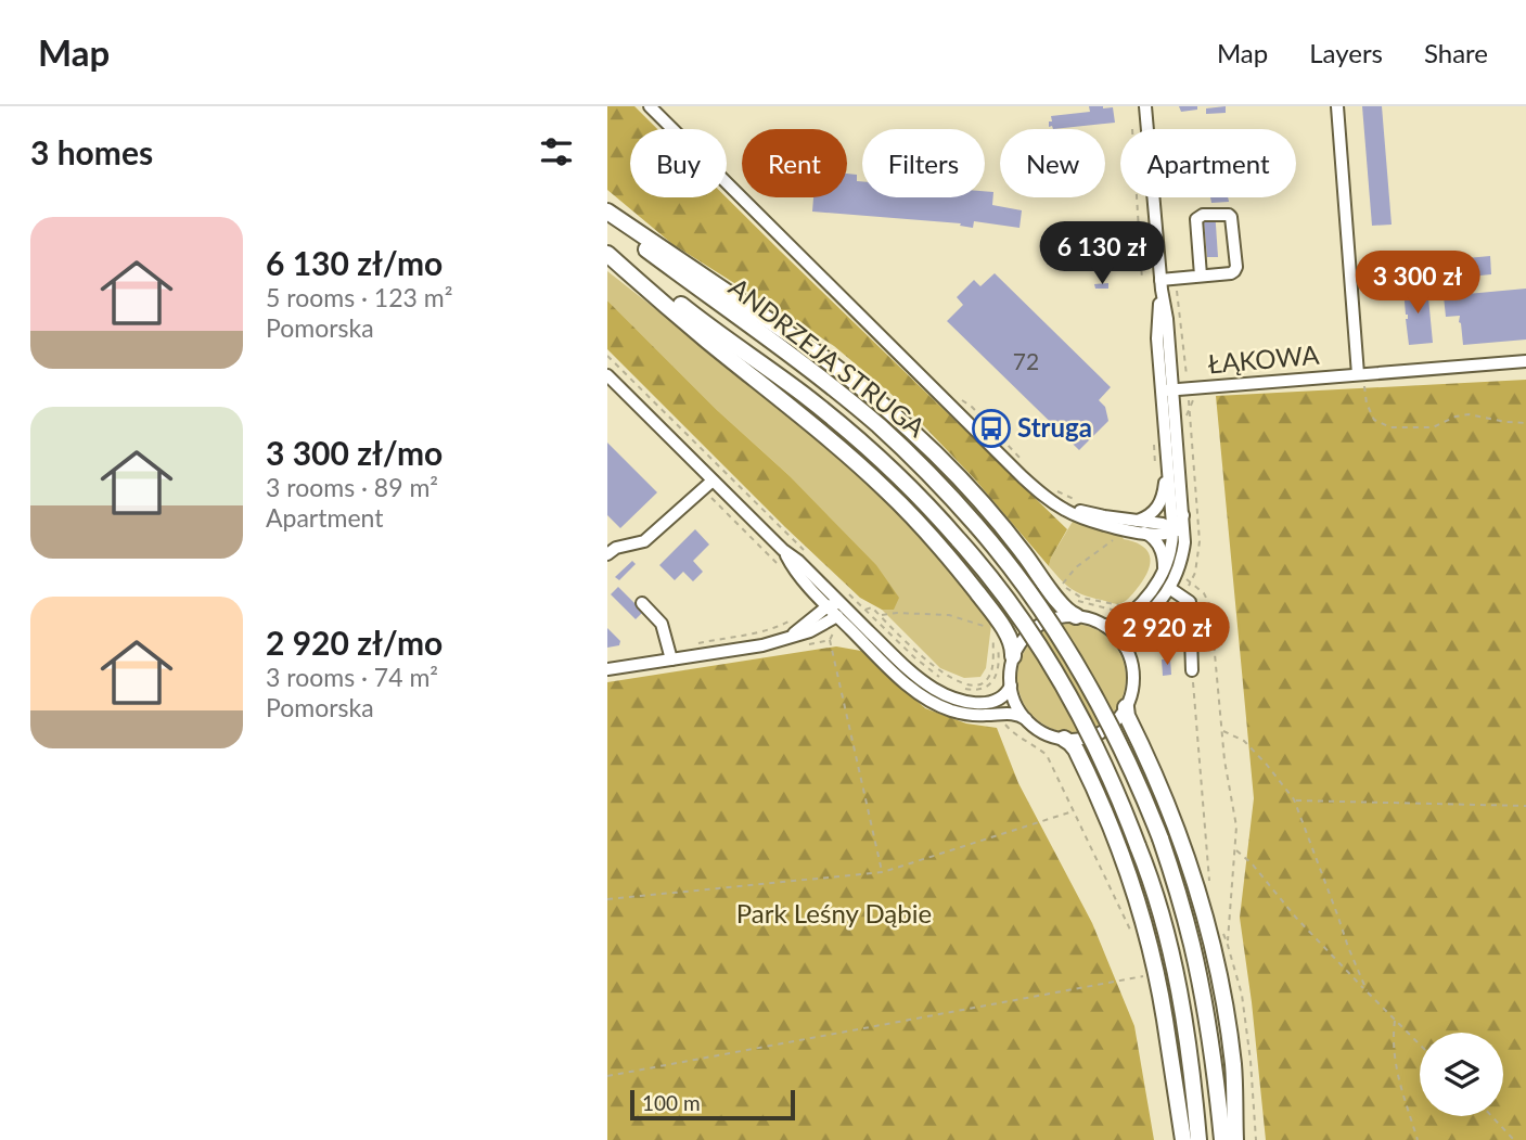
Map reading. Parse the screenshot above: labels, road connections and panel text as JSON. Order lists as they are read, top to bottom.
{
  "streets": {
    "main road": ["ANDRZEJA STRUGA"],
    "street": ["ŁĄKOWA"]
  },
  "parks": ["Park Leśny Dąbie"],
  "places": {
    "bus stop": ["Struga"]
  },
  "house_numbers": ["72"],
  "scale_bar": "100 m",
  "page": {
    "header": "Map",
    "nav": ["Map", "Layers", "Share"],
    "heading": "3 homes",
    "chip": [
      "Buy",
      "Rent",
      "Filters",
      "New",
      "Apartment"
    ],
    "list": [
      {
        "name": "6 130 zł/mo",
        "note": "5 rooms · 123 m² · Pomorska"
      },
      {
        "name": "3 300 zł/mo",
        "note": "3 rooms · 89 m² · Apartment"
      },
      {
        "name": "2 920 zł/mo",
        "note": "3 rooms · 74 m² · Pomorska"
      }
    ],
    "price": ["6 130 zł", "3 300 zł", "2 920 zł"],
    "scale": "100 m"
  }
}
